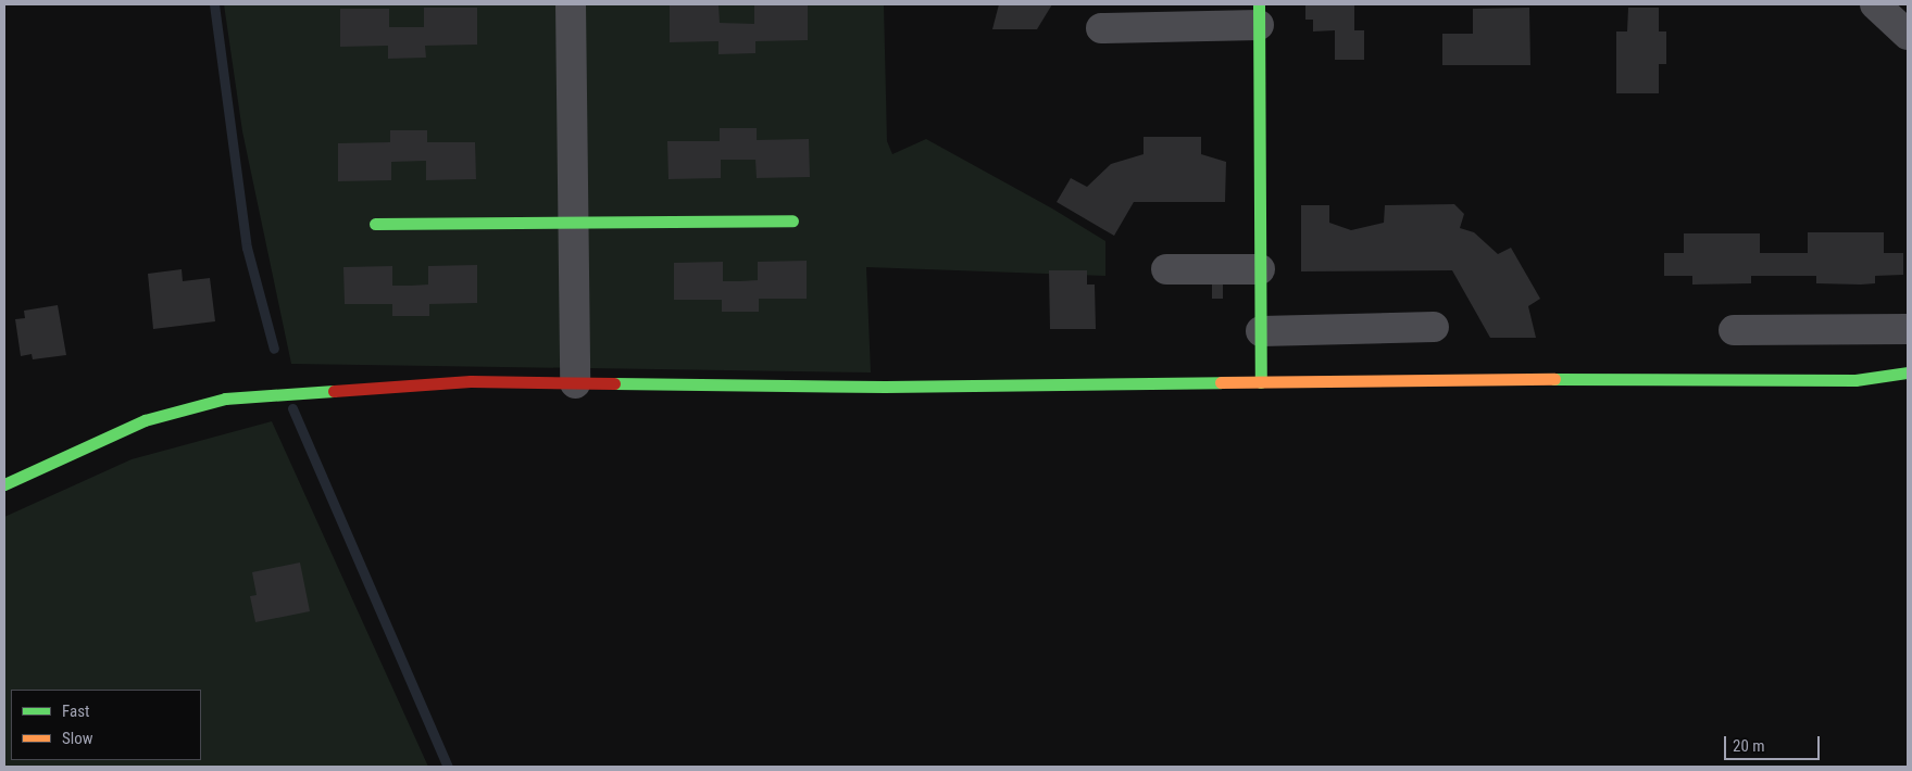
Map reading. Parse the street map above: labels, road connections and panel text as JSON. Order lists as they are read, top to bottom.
{
  "legend": ["Fast", "Slow"],
  "scale_bar": "20 m"
}
